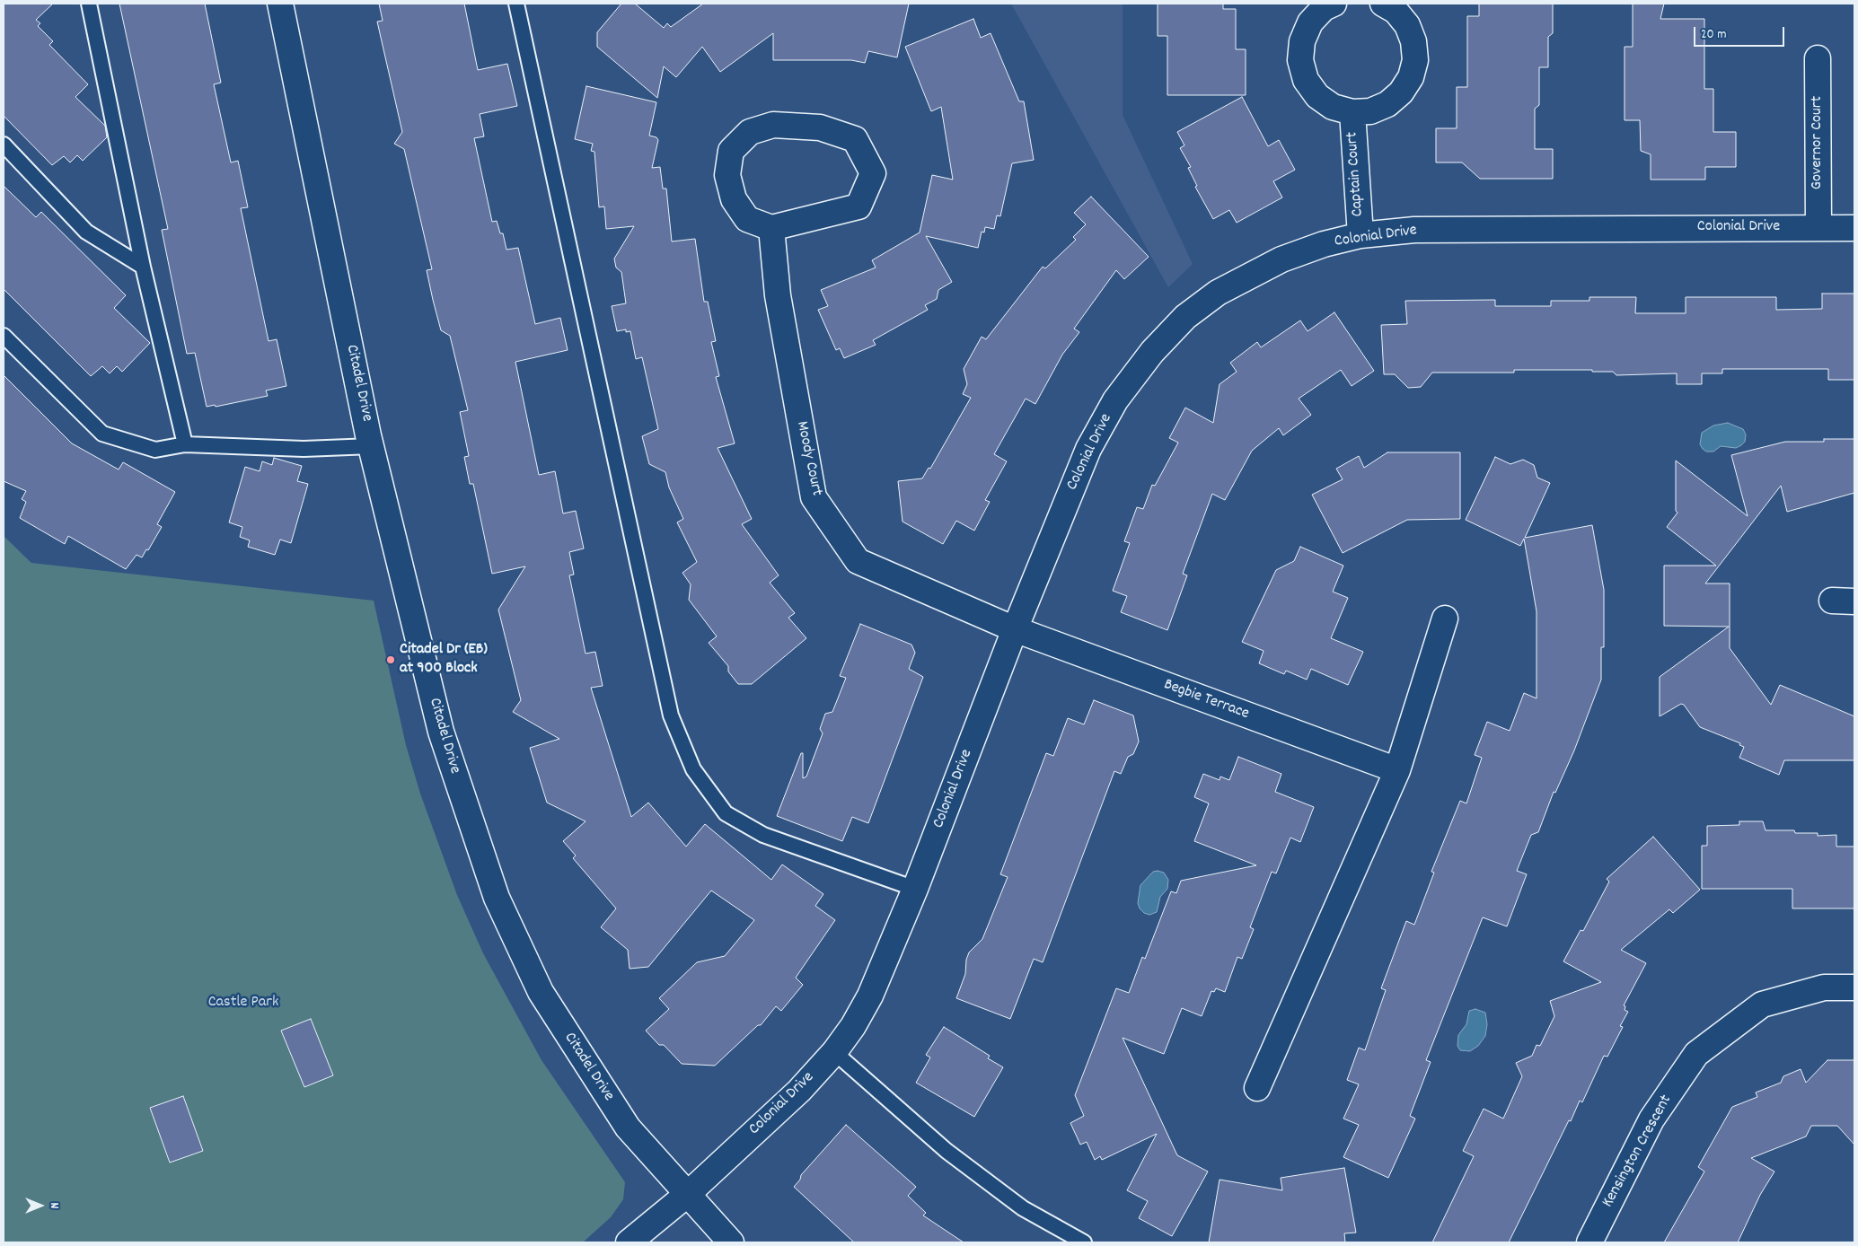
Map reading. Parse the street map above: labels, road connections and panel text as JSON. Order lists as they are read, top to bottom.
{
  "streets": {
    "street": [
      "Governor Court",
      "Captain Court",
      "Colonial Drive",
      "Citadel Drive",
      "Moody Court",
      "Begbie Terrace",
      "Kensington Crescent"
    ]
  },
  "crossings": [
    ["Governor Court", "Colonial Drive"],
    ["Captain Court", "Colonial Drive"],
    ["Colonial Drive", "Citadel Drive"],
    ["Colonial Drive", "Moody Court"],
    ["Colonial Drive", "Begbie Terrace"],
    ["Moody Court", "Begbie Terrace"]
  ],
  "parks": ["Castle Park"],
  "places": ["Citadel Dr (EB) at 900 Block"],
  "scale_bar": "20 m",
  "north": "right"
}
